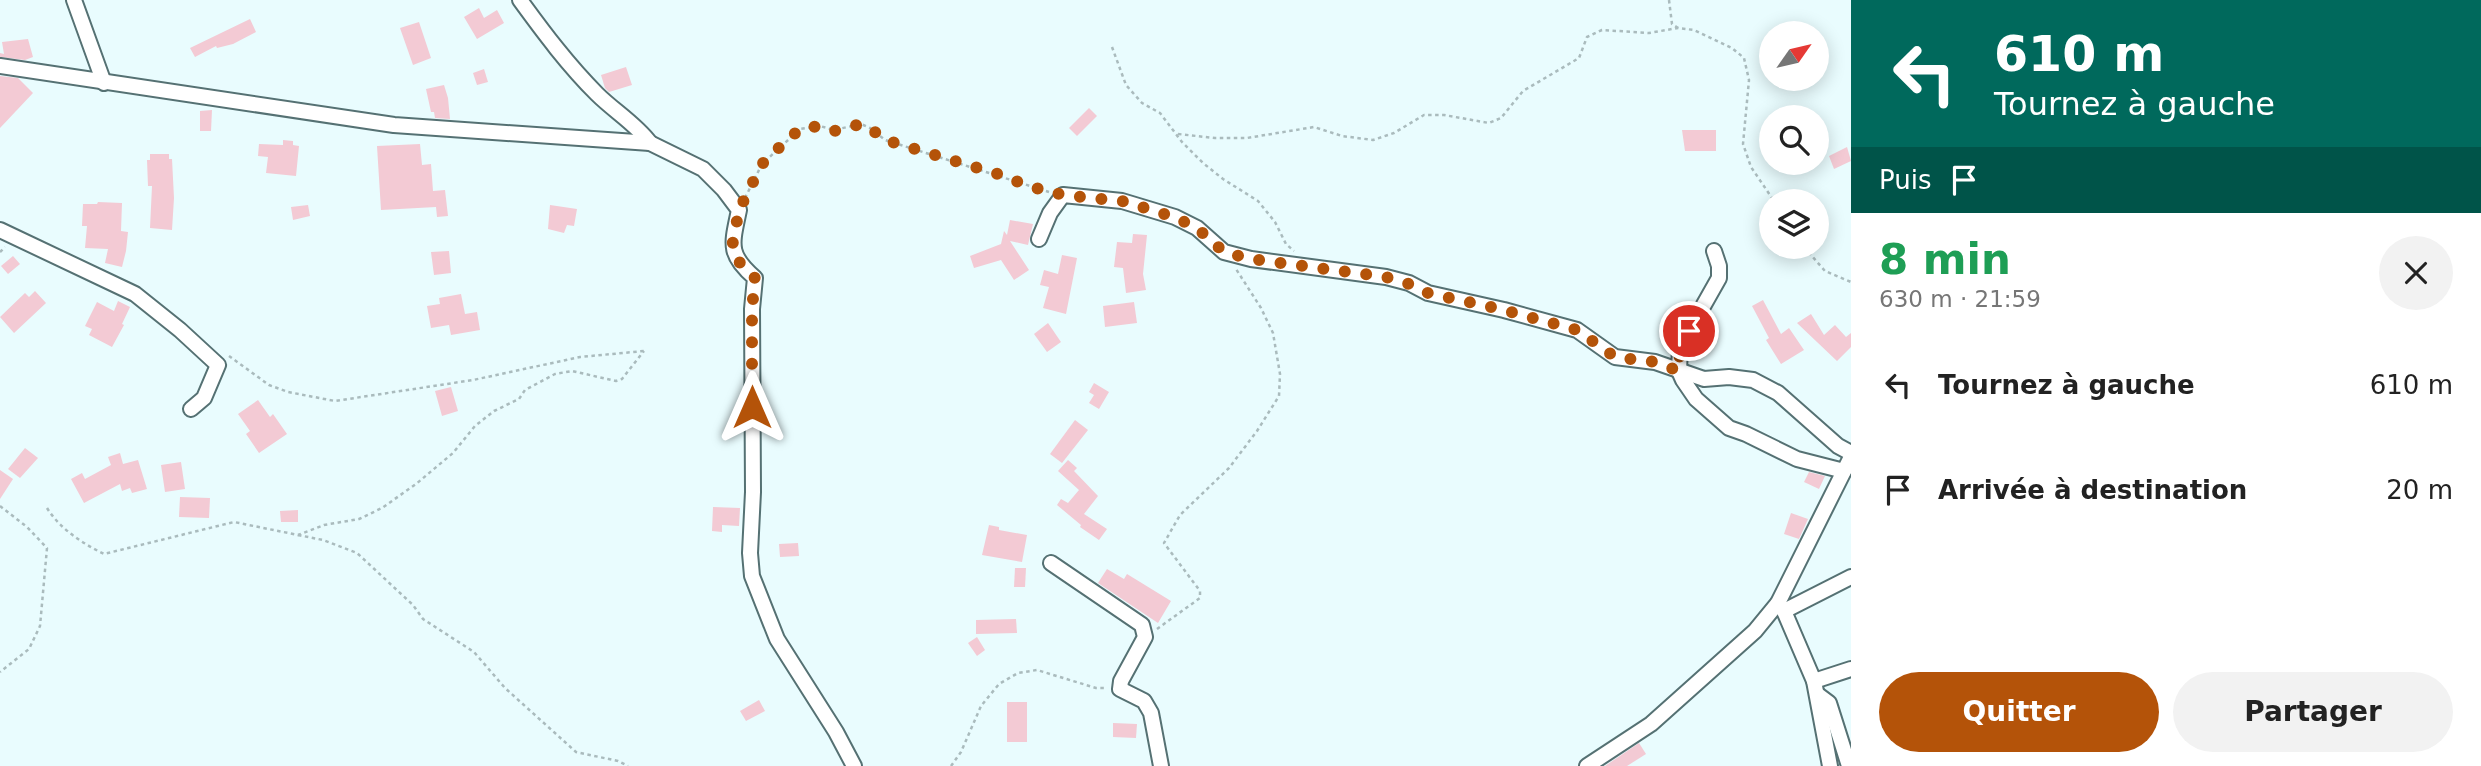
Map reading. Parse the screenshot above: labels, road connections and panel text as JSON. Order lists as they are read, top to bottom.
{
  "north": "top right",
  "page": {
    "turn": ["610 m", "Tournez à gauche"],
    "then": "Puis",
    "heading": ["8 min", "630 m · 21:59"],
    "list": [
      {
        "name": "Tournez à gauche",
        "value": "610 m"
      },
      {
        "name": "Arrivée à destination",
        "value": "20 m"
      }
    ],
    "buttons": ["Quitter", "Partager"]
  }
}
